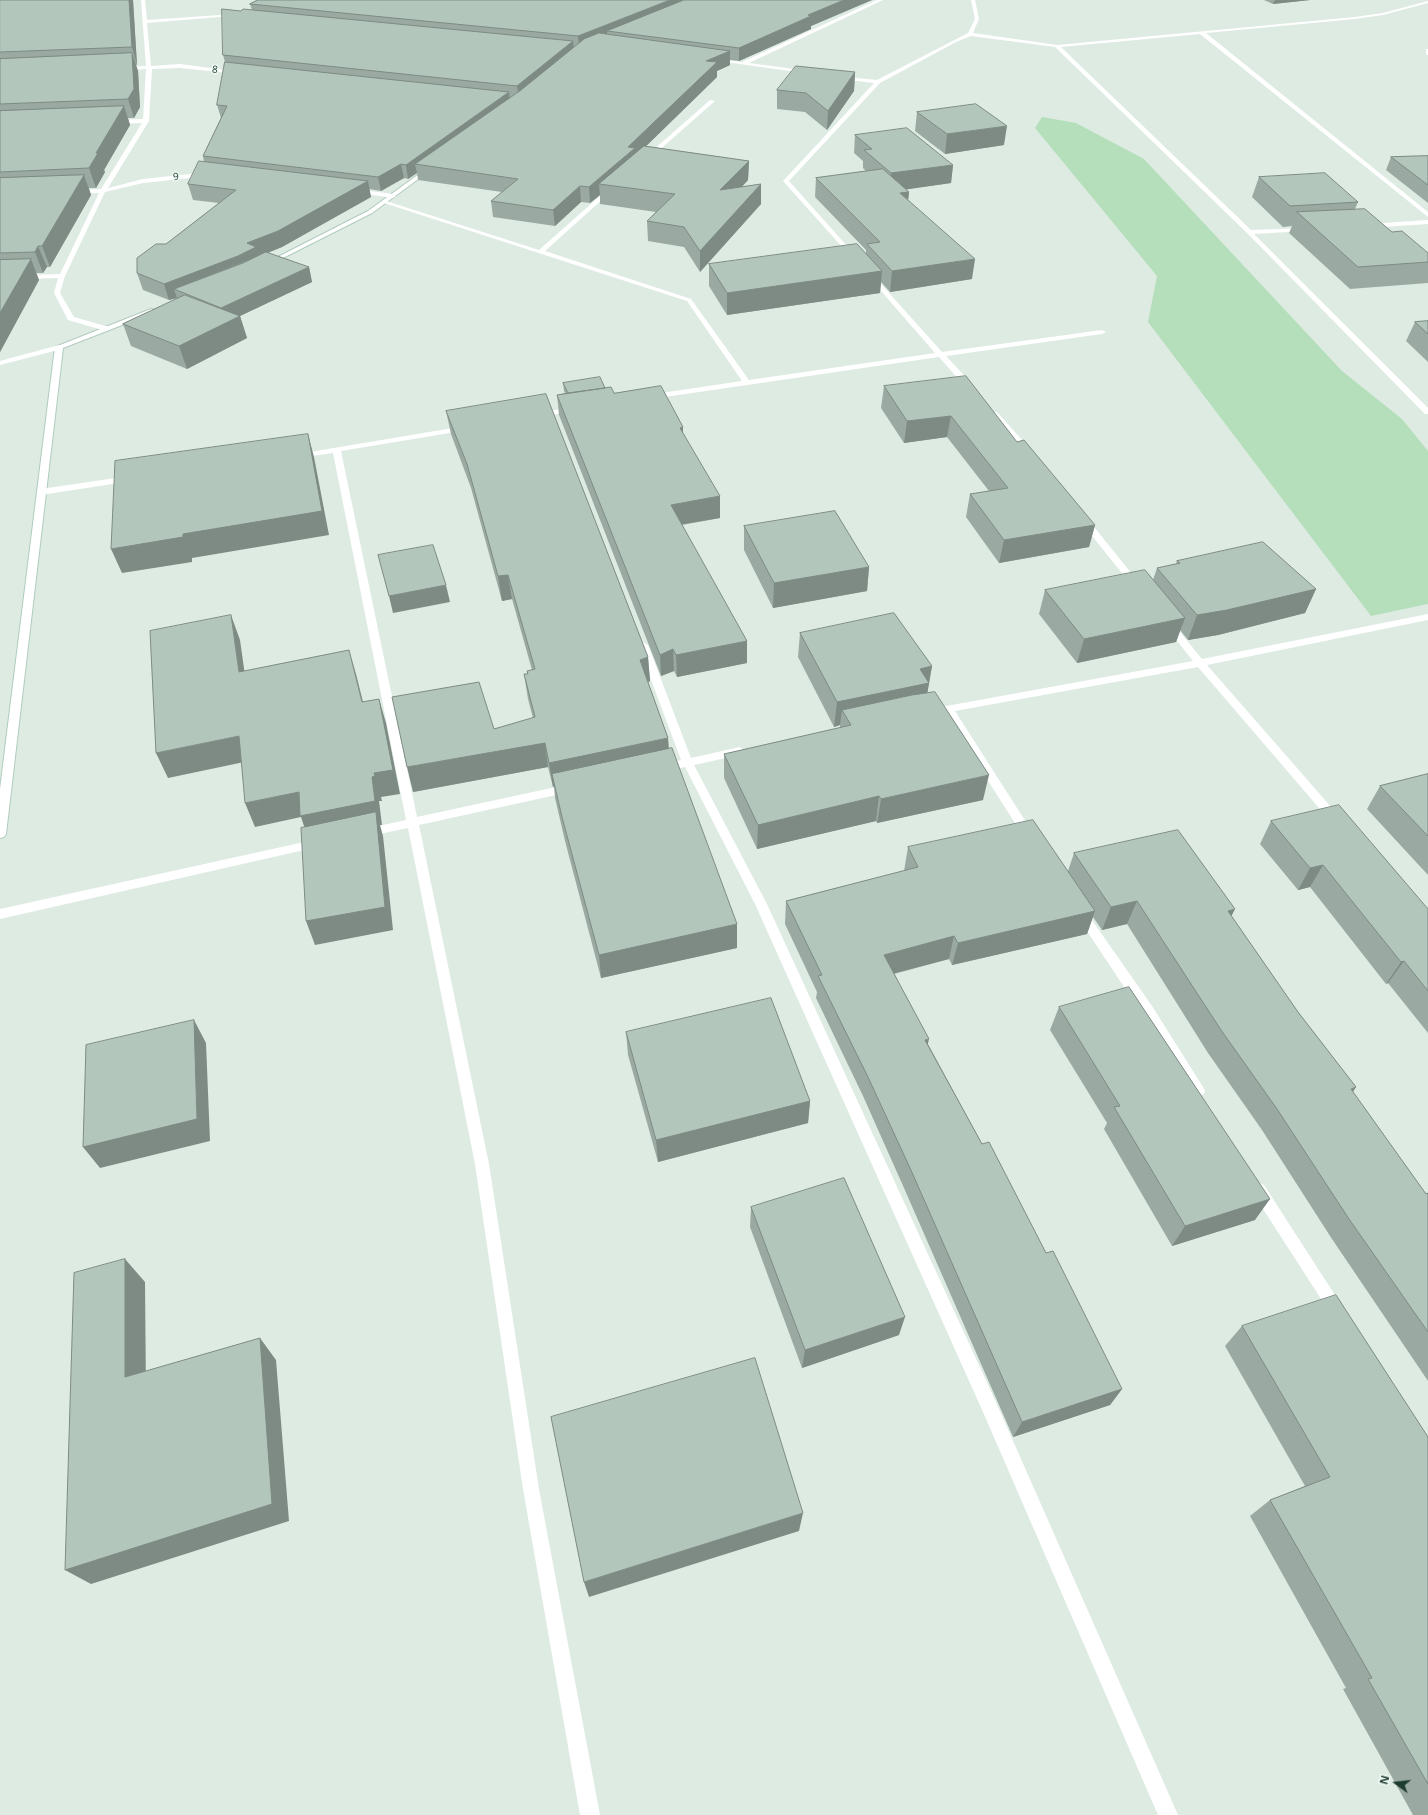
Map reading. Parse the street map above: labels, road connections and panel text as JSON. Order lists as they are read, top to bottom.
{
  "streets": {
    "street": ["8", "9"]
  },
  "north": "left"
}
